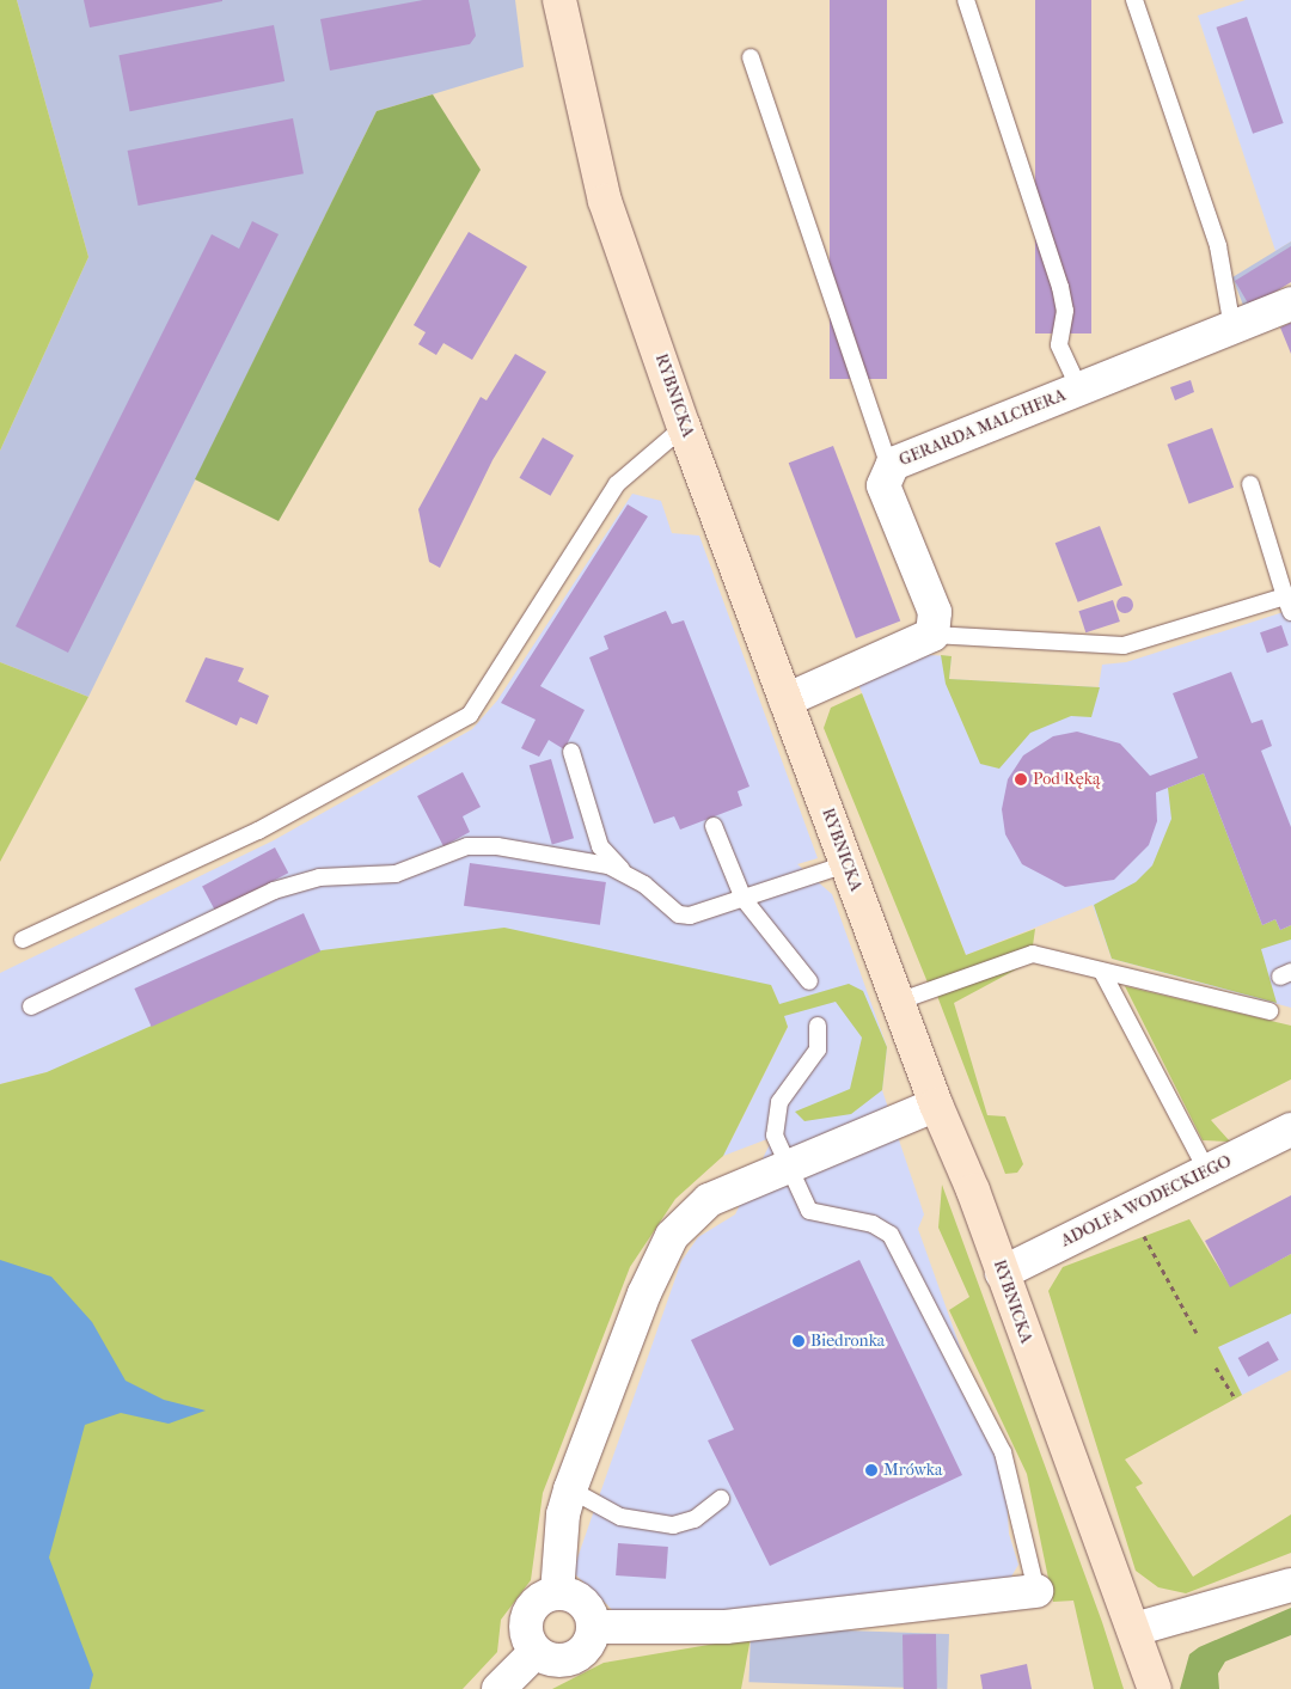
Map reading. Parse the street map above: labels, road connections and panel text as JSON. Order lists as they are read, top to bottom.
{
  "streets": {
    "street": ["RYBNICKA", "GERARDA MALCHERA", "ADOLFA WODECKIEGO"]
  },
  "crossings": [
    ["RYBNICKA", "ADOLFA WODECKIEGO"]
  ],
  "places": ["Pod Ręką", "Biedronka", "Mrówka"]
}
